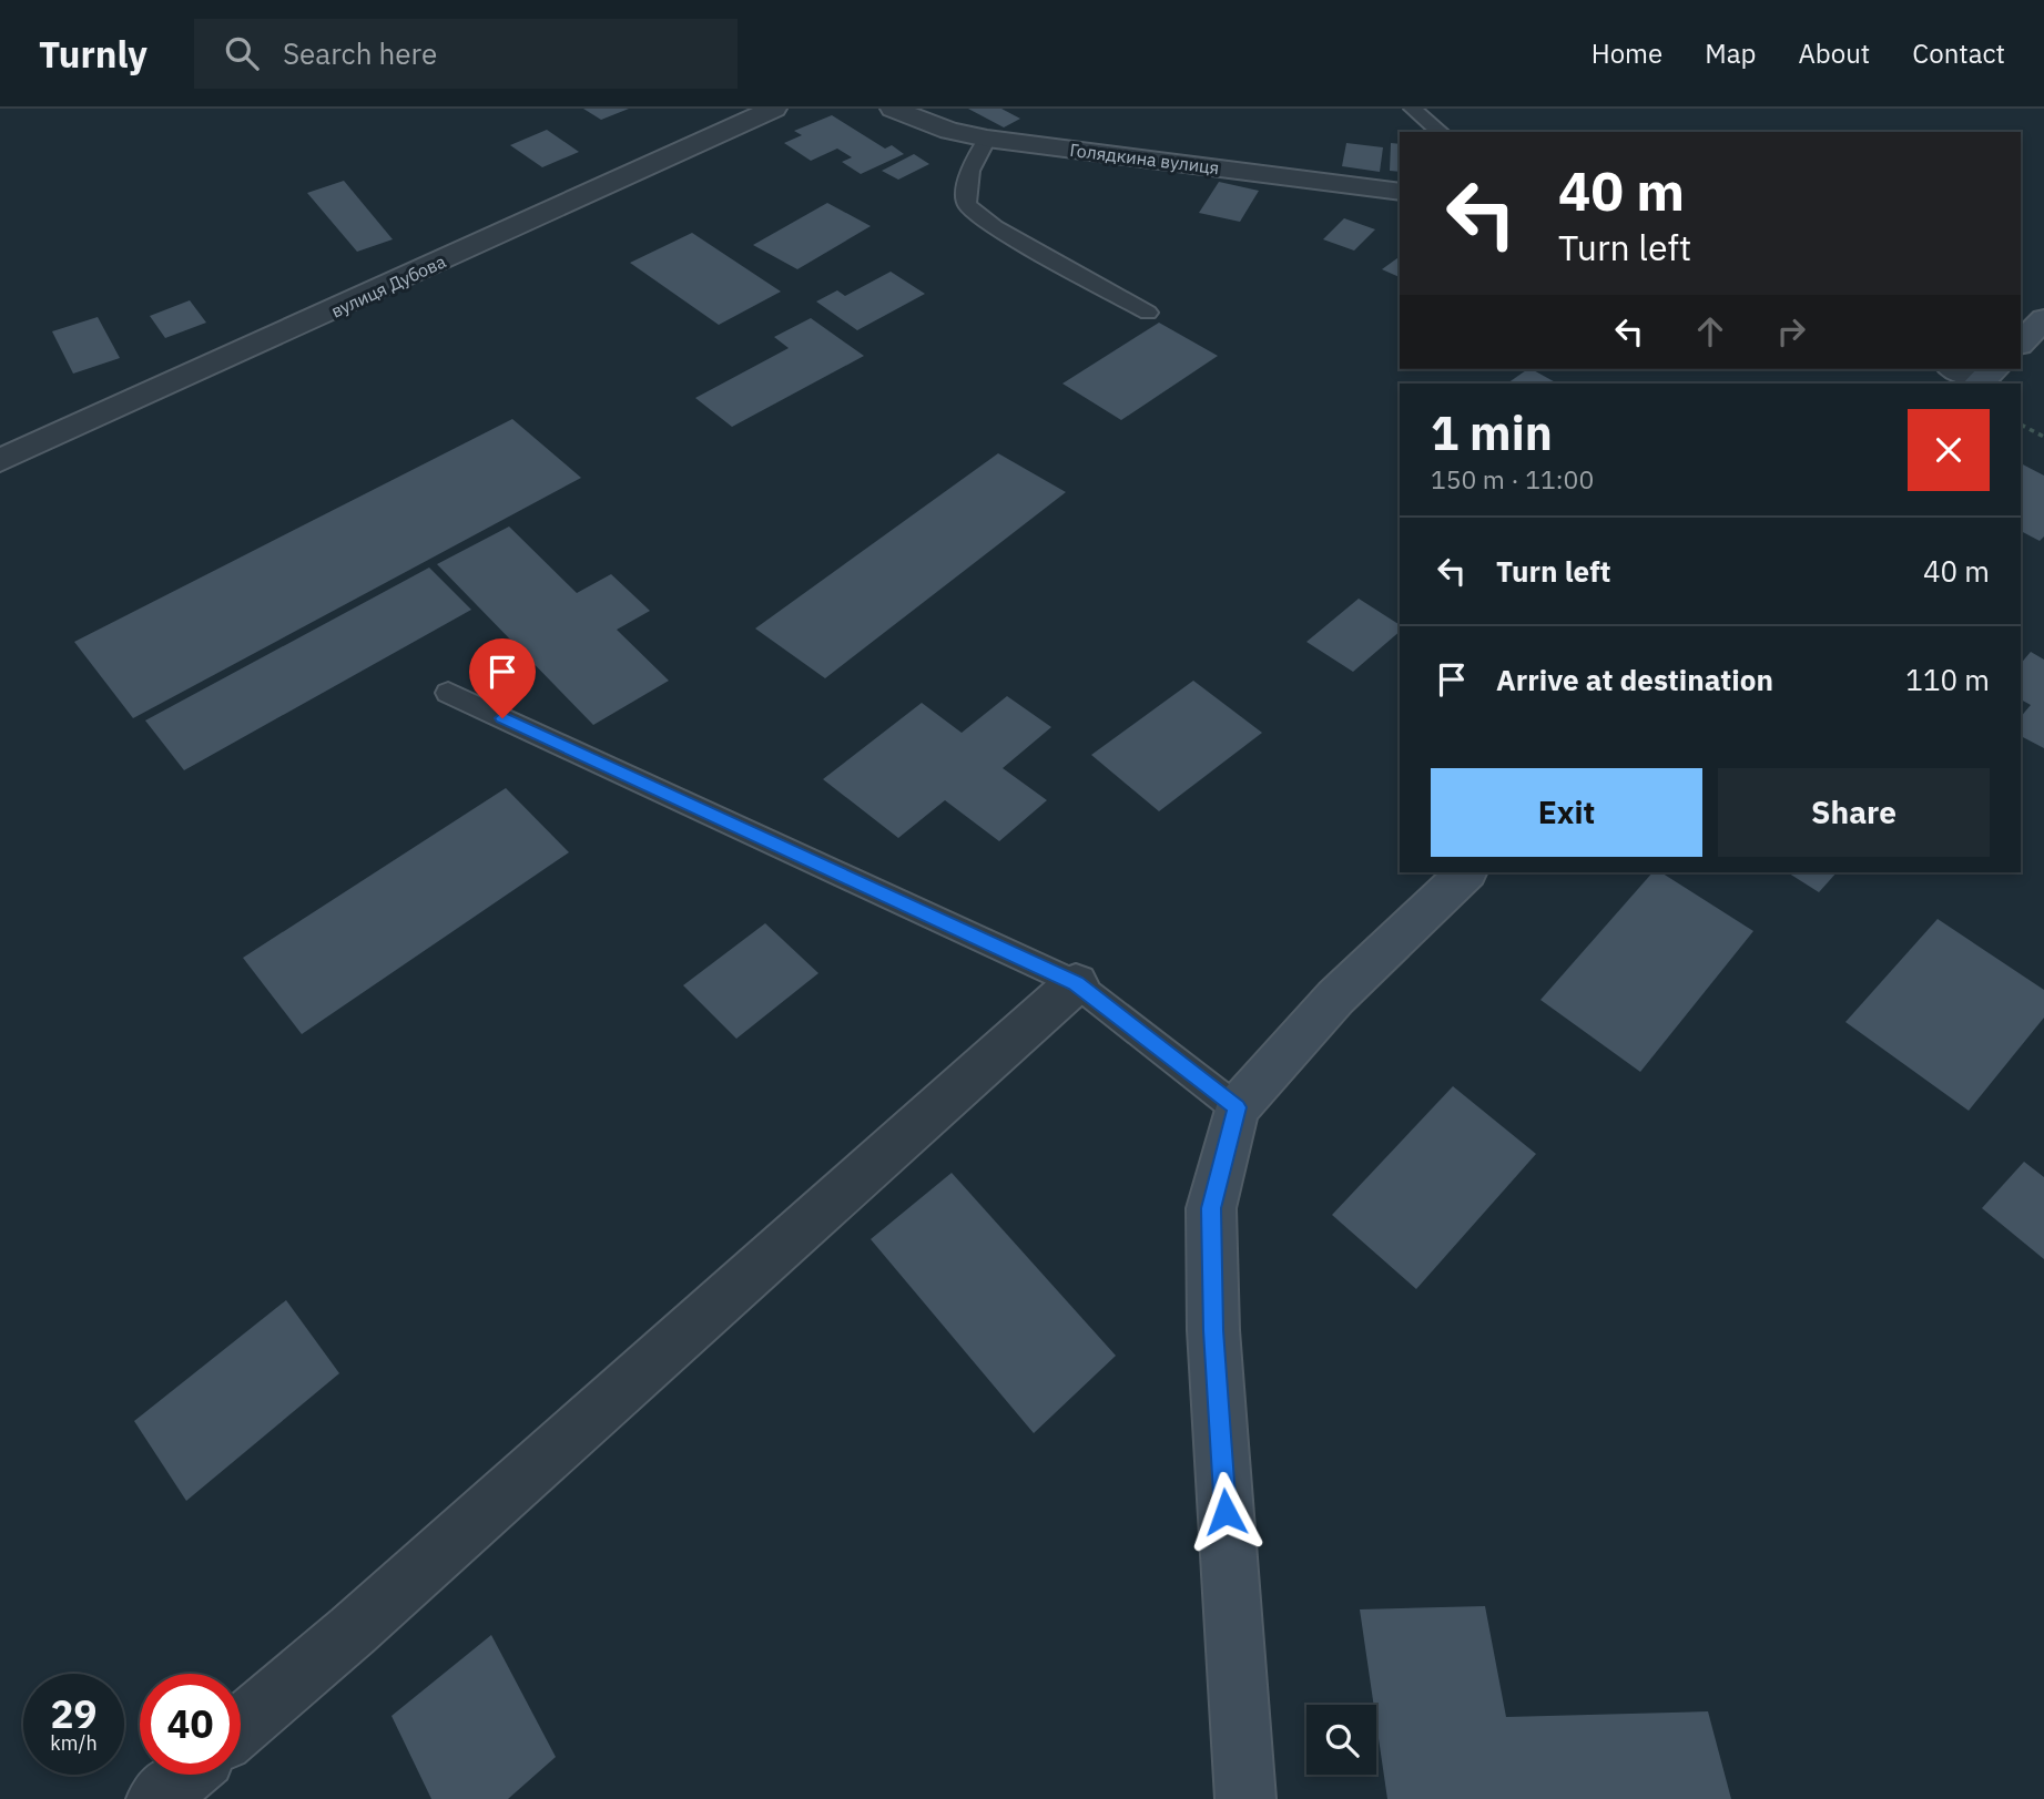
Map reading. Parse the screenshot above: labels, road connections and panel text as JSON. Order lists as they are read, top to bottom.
{
  "streets": {
    "street": ["Голядкина вулиця", "вулиця Дубова"]
  },
  "page": {
    "header": "Turnly",
    "search": "Search here",
    "nav": [
      "Home",
      "Map",
      "About",
      "Contact"
    ],
    "turn": ["40 m", "Turn left"],
    "heading": ["1 min", "150 m · 11:00"],
    "list": [
      {
        "name": "Turn left",
        "value": "40 m"
      },
      {
        "name": "Arrive at destination",
        "value": "110 m"
      }
    ],
    "buttons": ["Exit", "Share"],
    "speed": "29 km/h",
    "limit": "40"
  }
}
